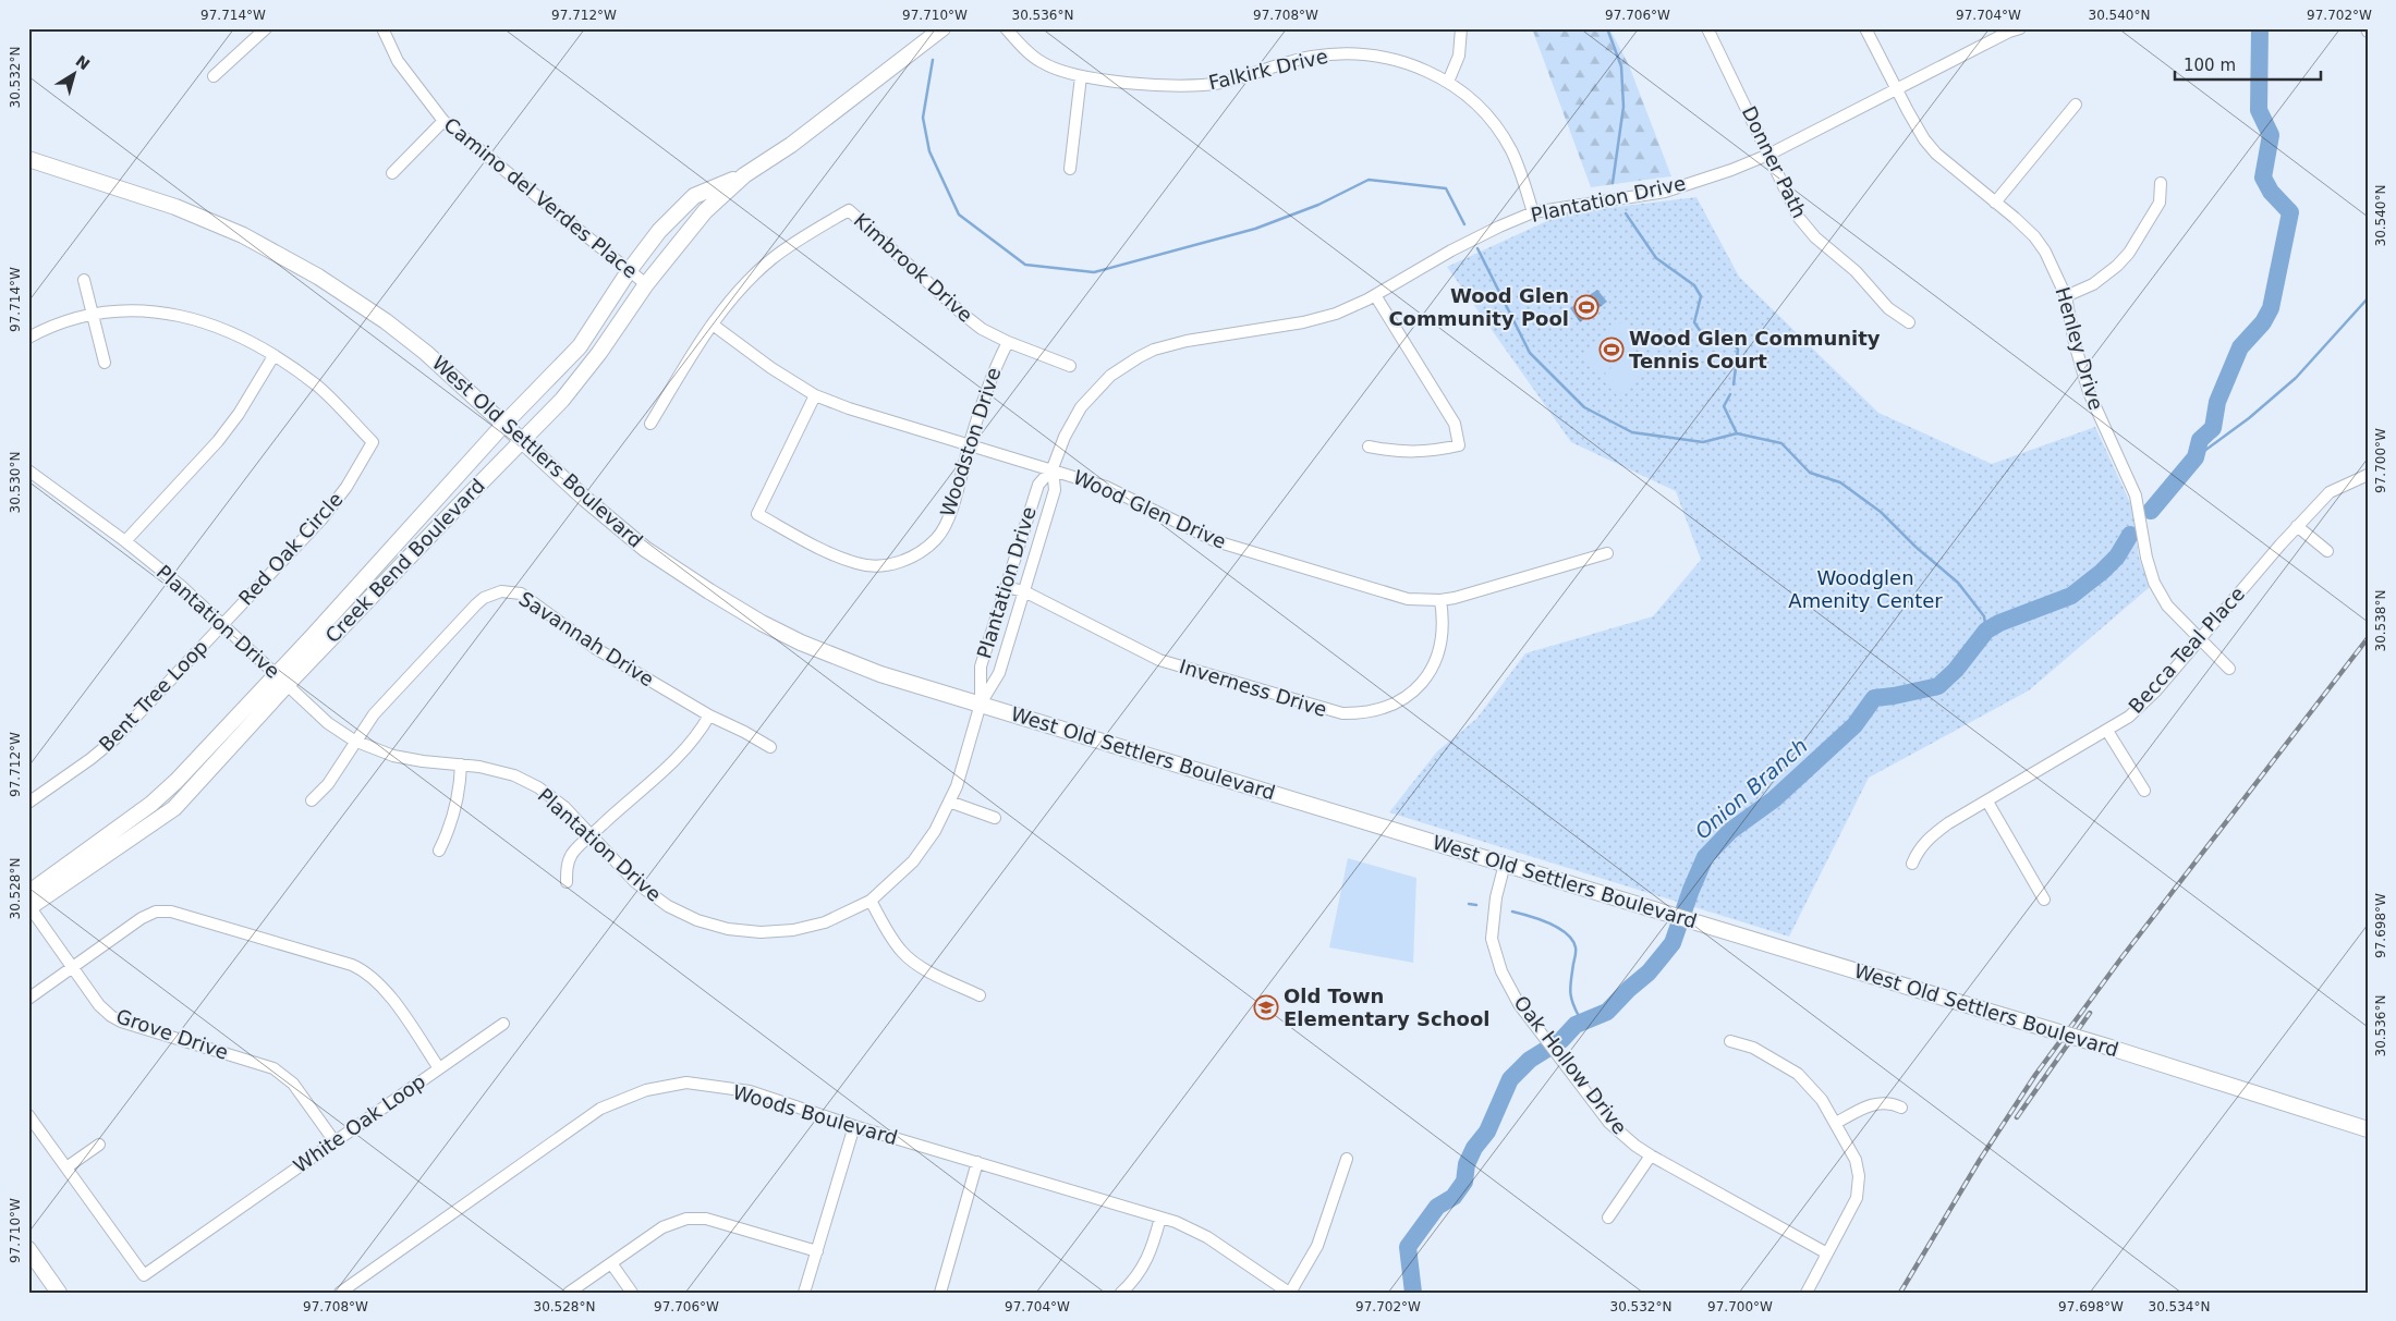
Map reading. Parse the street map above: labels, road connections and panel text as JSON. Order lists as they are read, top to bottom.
{
  "streets": {
    "main road": ["West Old Settlers Boulevard", "Creek Bend Boulevard"],
    "street": [
      "Falkirk Drive",
      "Donner Path",
      "Camino del Verdes Place",
      "Plantation Drive",
      "Kimbrook Drive",
      "Henley Drive",
      "Woodston Drive",
      "Wood Glen Drive",
      "Red Oak Circle",
      "Savannah Drive",
      "Becca Teal Place",
      "Inverness Drive",
      "Bent Tree Loop",
      "Grove Drive",
      "Oak Hollow Drive",
      "Woods Boulevard",
      "White Oak Loop"
    ]
  },
  "crossings": [
    ["Falkirk Drive", "Plantation Drive"],
    ["Donner Path", "Plantation Drive"],
    ["Camino del Verdes Place", "Creek Bend Boulevard"],
    ["Plantation Drive", "Henley Drive"],
    ["Plantation Drive", "West Old Settlers Boulevard"],
    ["Plantation Drive", "Wood Glen Drive"],
    ["Plantation Drive", "Red Oak Circle"],
    ["Plantation Drive", "Creek Bend Boulevard"],
    ["Plantation Drive", "Savannah Drive"],
    ["Plantation Drive", "Inverness Drive"],
    ["Plantation Drive", "Bent Tree Loop"],
    ["Kimbrook Drive", "Woodston Drive"],
    ["Kimbrook Drive", "Wood Glen Drive"],
    ["Henley Drive", "Becca Teal Place"],
    ["Woodston Drive", "Wood Glen Drive"],
    ["West Old Settlers Boulevard", "Creek Bend Boulevard"],
    ["West Old Settlers Boulevard", "Oak Hollow Drive"],
    ["Wood Glen Drive", "Inverness Drive"],
    ["Red Oak Circle", "Bent Tree Loop"],
    ["Creek Bend Boulevard", "Grove Drive"],
    ["Grove Drive", "White Oak Loop"]
  ],
  "water": ["Onion Branch"],
  "parks": ["Woodglen Amenity Center"],
  "places": {
    "sports": ["Wood Glen Community Pool", "Wood Glen Community Tennis Court"],
    "school or university": ["Old Town Elementary School"]
  },
  "scale_bar": "100 m",
  "north": "top right",
  "coordinates": [
    "97.714°W",
    "97.712°W",
    "97.710°W",
    "30.536°N",
    "97.708°W",
    "97.706°W",
    "97.704°W",
    "30.540°N",
    "97.702°W",
    "30.532°N",
    "97.700°W",
    "30.530°N",
    "30.538°N",
    "30.528°N",
    "97.698°W",
    "30.534°N"
  ]
}
